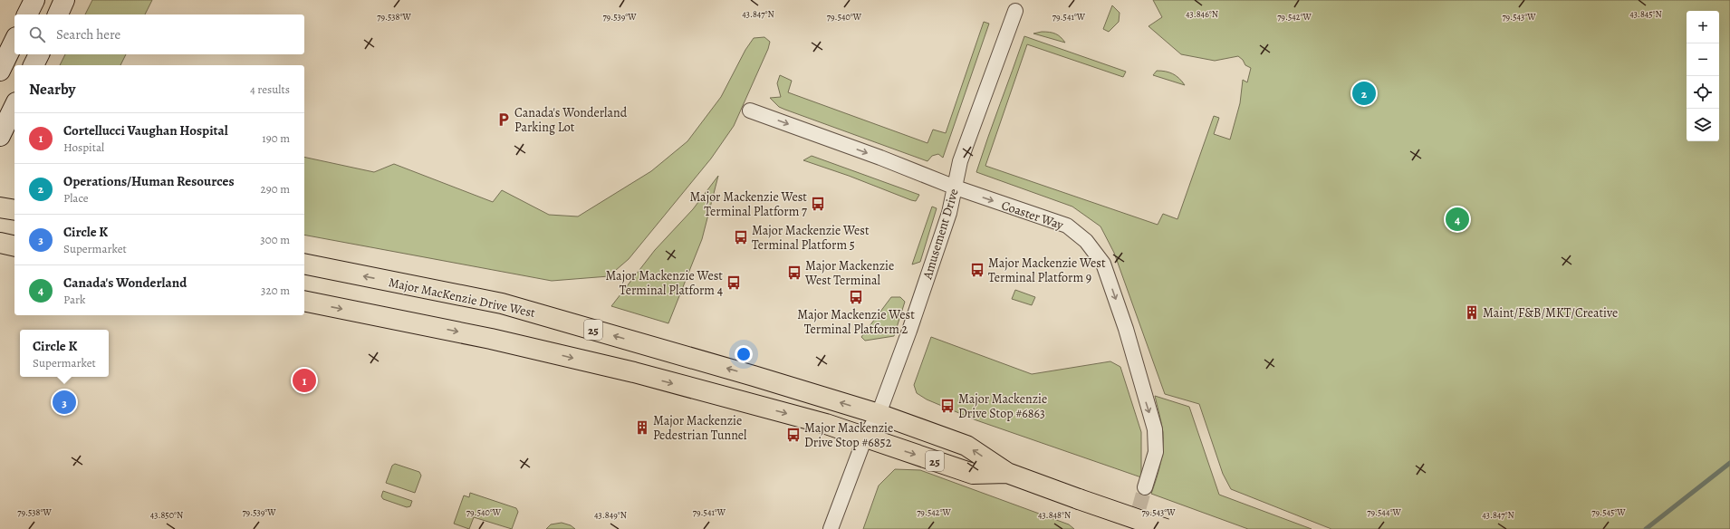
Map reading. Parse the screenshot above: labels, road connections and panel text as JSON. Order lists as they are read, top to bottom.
{
  "streets": {
    "main road": ["Major MacKenzie Drive West", "25"],
    "street": ["Coaster Way", "Amusement Drive"]
  },
  "crossings": [
    ["Coaster Way", "Amusement Drive"],
    ["Amusement Drive", "Major MacKenzie Drive West"]
  ],
  "one_way": ["Coaster Way"],
  "places": {
    "parking": ["Canada's Wonderland Parking Lot"],
    "bus stop": [
      "Major Mackenzie West Terminal Platform 7",
      "Major Mackenzie West Terminal Platform 5",
      "Major Mackenzie West Terminal Platform 9",
      "Major Mackenzie West Terminal",
      "Major Mackenzie West Terminal Platform 4",
      "Major Mackenzie West Terminal Platform 2",
      "Major Mackenzie Drive Stop #6863",
      "Major Mackenzie Drive Stop #6852"
    ],
    "building": ["Maint/F&B/MKT/Creative", "Major Mackenzie Pedestrian Tunnel"]
  },
  "page": {
    "map_buttons": ["+", "−"],
    "search": "Search here",
    "heading": ["Nearby", "4 results"],
    "pins": [
      "2",
      "4",
      "1",
      "3"
    ],
    "list": [
      {
        "mark": "1",
        "name": "Cortellucci Vaughan Hospital",
        "note": "Hospital",
        "value": "190 m"
      },
      {
        "mark": "2",
        "name": "Operations/Human Resources",
        "note": "Place",
        "value": "290 m"
      },
      {
        "mark": "3",
        "name": "Circle K",
        "note": "Supermarket",
        "value": "300 m"
      },
      {
        "mark": "4",
        "name": "Canada's Wonderland",
        "note": "Park",
        "value": "320 m"
      }
    ],
    "popup": ["Circle K", "Supermarket"]
  },
  "coordinates": [
    "43.845°N",
    "43.847°N",
    "43.846°N",
    "79.538°W",
    "79.539°W",
    "79.540°W",
    "79.541°W",
    "79.542°W",
    "79.543°W",
    "79.544°W",
    "79.545°W",
    "43.850°N",
    "43.849°N",
    "43.848°N"
  ]
}
